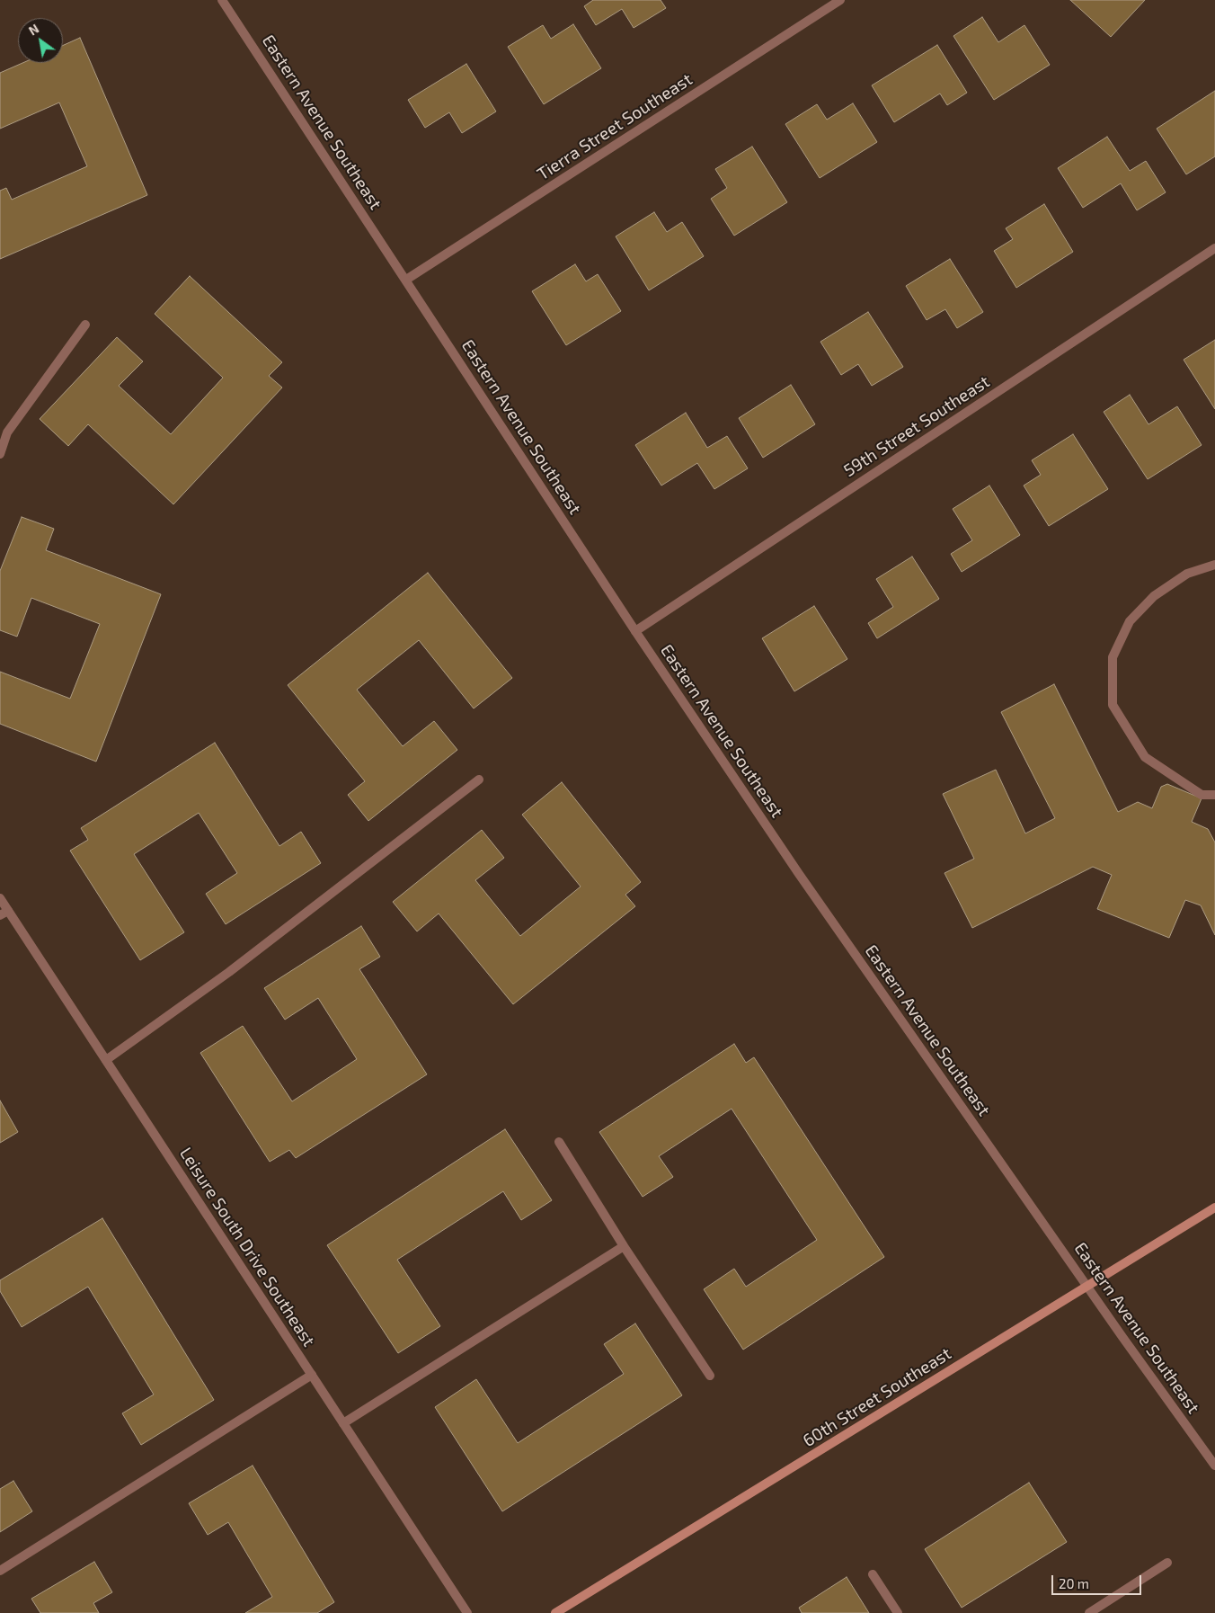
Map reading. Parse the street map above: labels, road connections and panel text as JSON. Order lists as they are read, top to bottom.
{
  "streets": {
    "main road": ["60th Street Southeast"],
    "street": [
      "Eastern Avenue Southeast",
      "Tierra Street Southeast",
      "59th Street Southeast",
      "Leisure South Drive Southeast"
    ]
  },
  "crossings": [
    ["Eastern Avenue Southeast", "Tierra Street Southeast"],
    ["Eastern Avenue Southeast", "59th Street Southeast"],
    ["Eastern Avenue Southeast", "60th Street Southeast"]
  ],
  "scale_bar": "20 m",
  "north": "top left"
}
